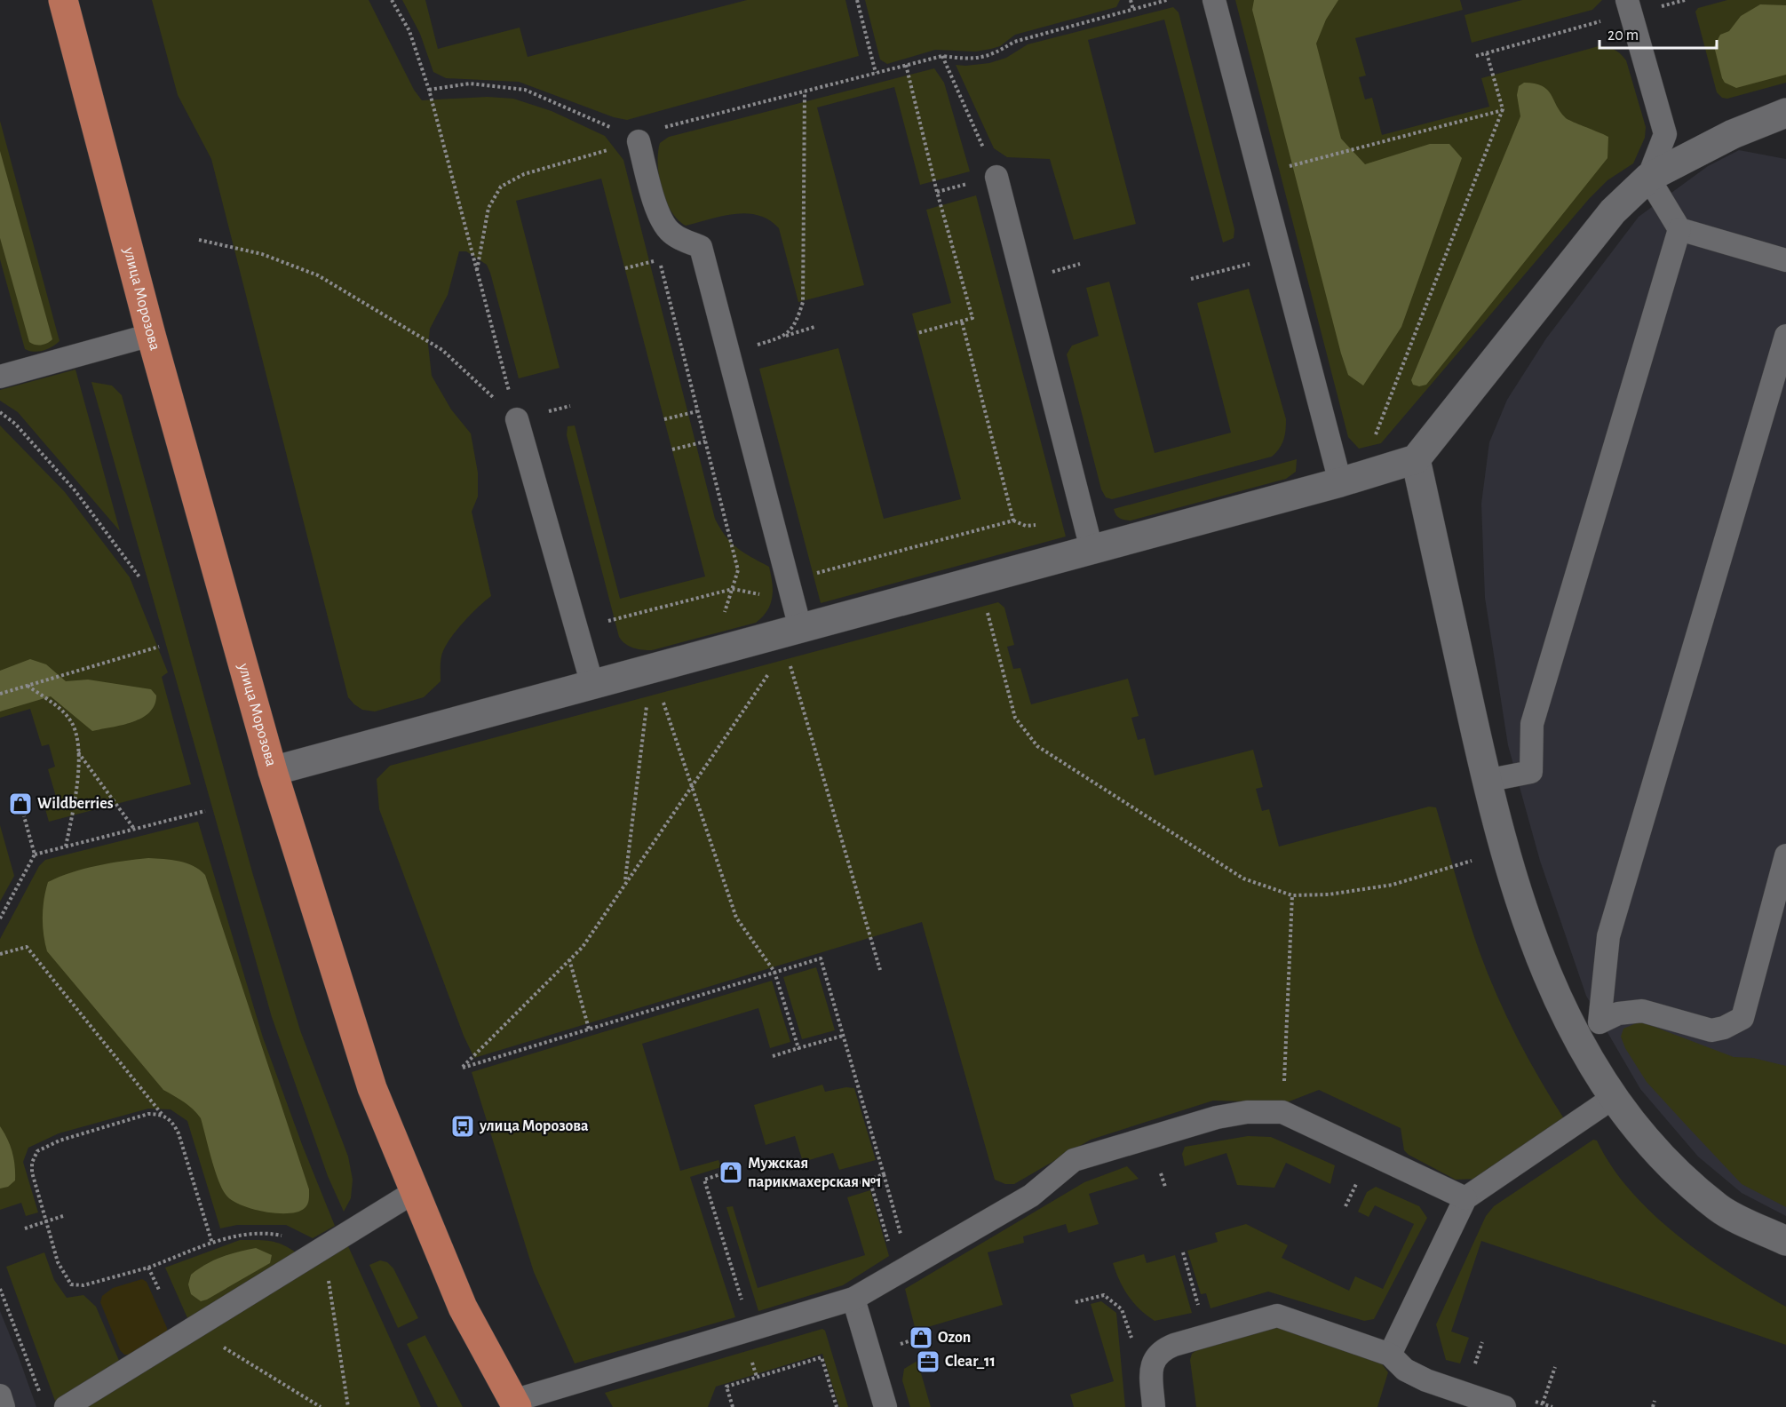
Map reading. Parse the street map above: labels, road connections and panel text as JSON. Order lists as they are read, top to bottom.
{
  "streets": {
    "main road": ["улица Морозова"]
  },
  "places": {
    "shop": ["Wildberries", "Мужская парикмахерская №1", "Ozon"],
    "bus stop": ["улица Морозова"],
    "office": ["Clear_11"]
  },
  "scale_bar": "20 m"
}
